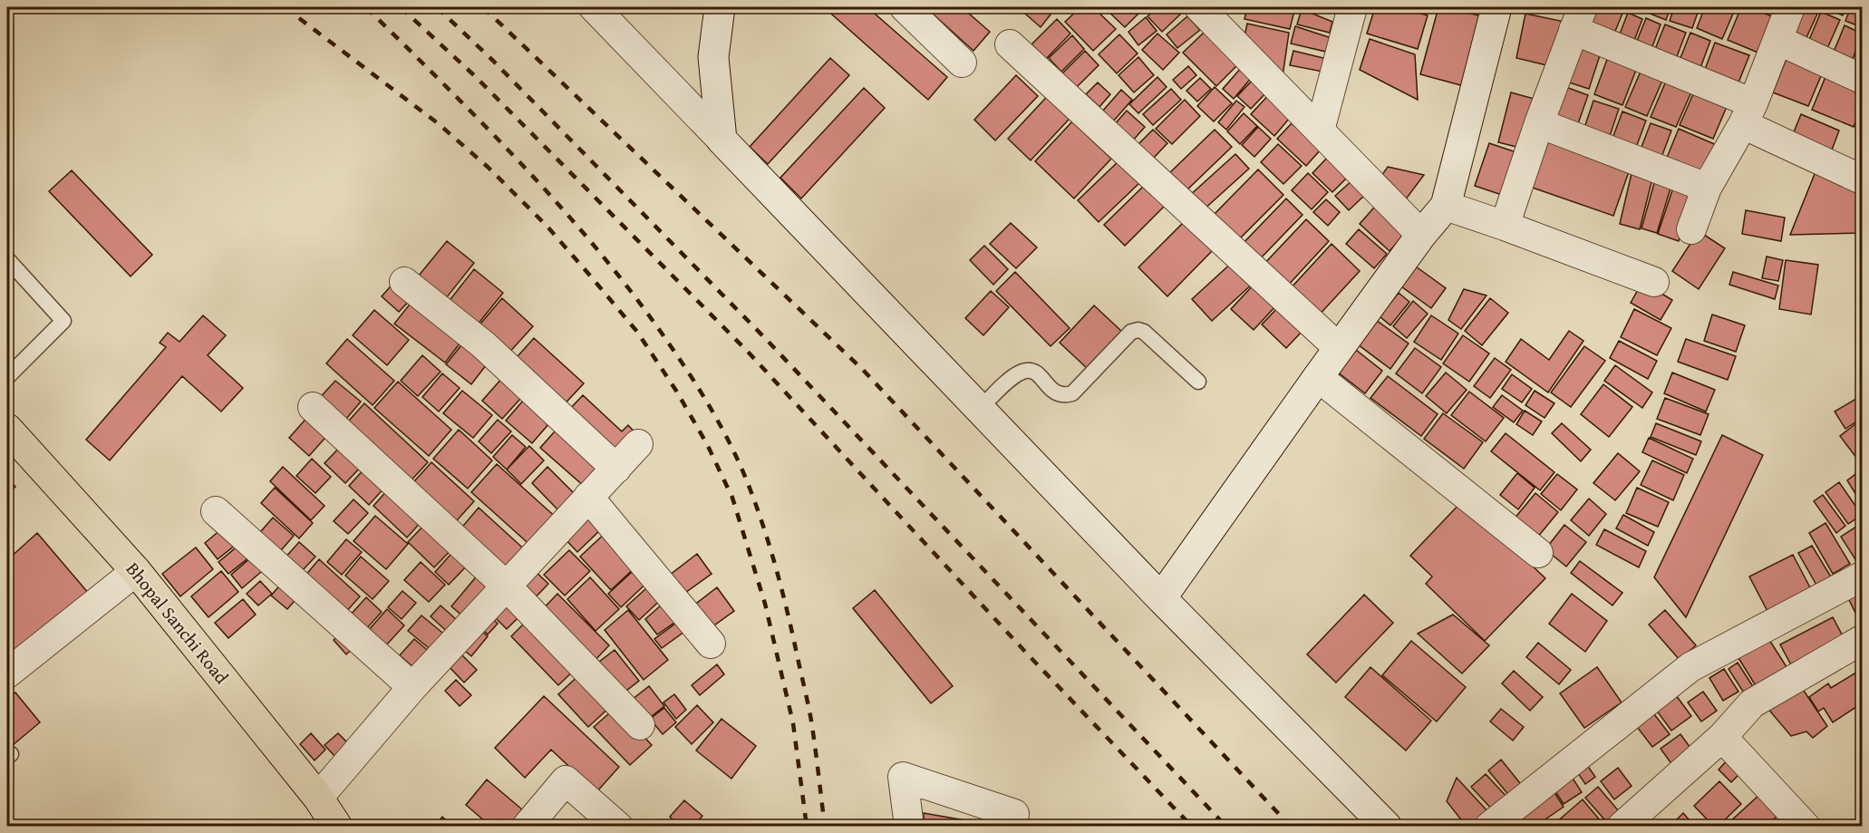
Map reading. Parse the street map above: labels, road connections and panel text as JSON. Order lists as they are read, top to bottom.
{
  "streets": {
    "main road": ["Bhopal Sanchi Road"]
  }
}
